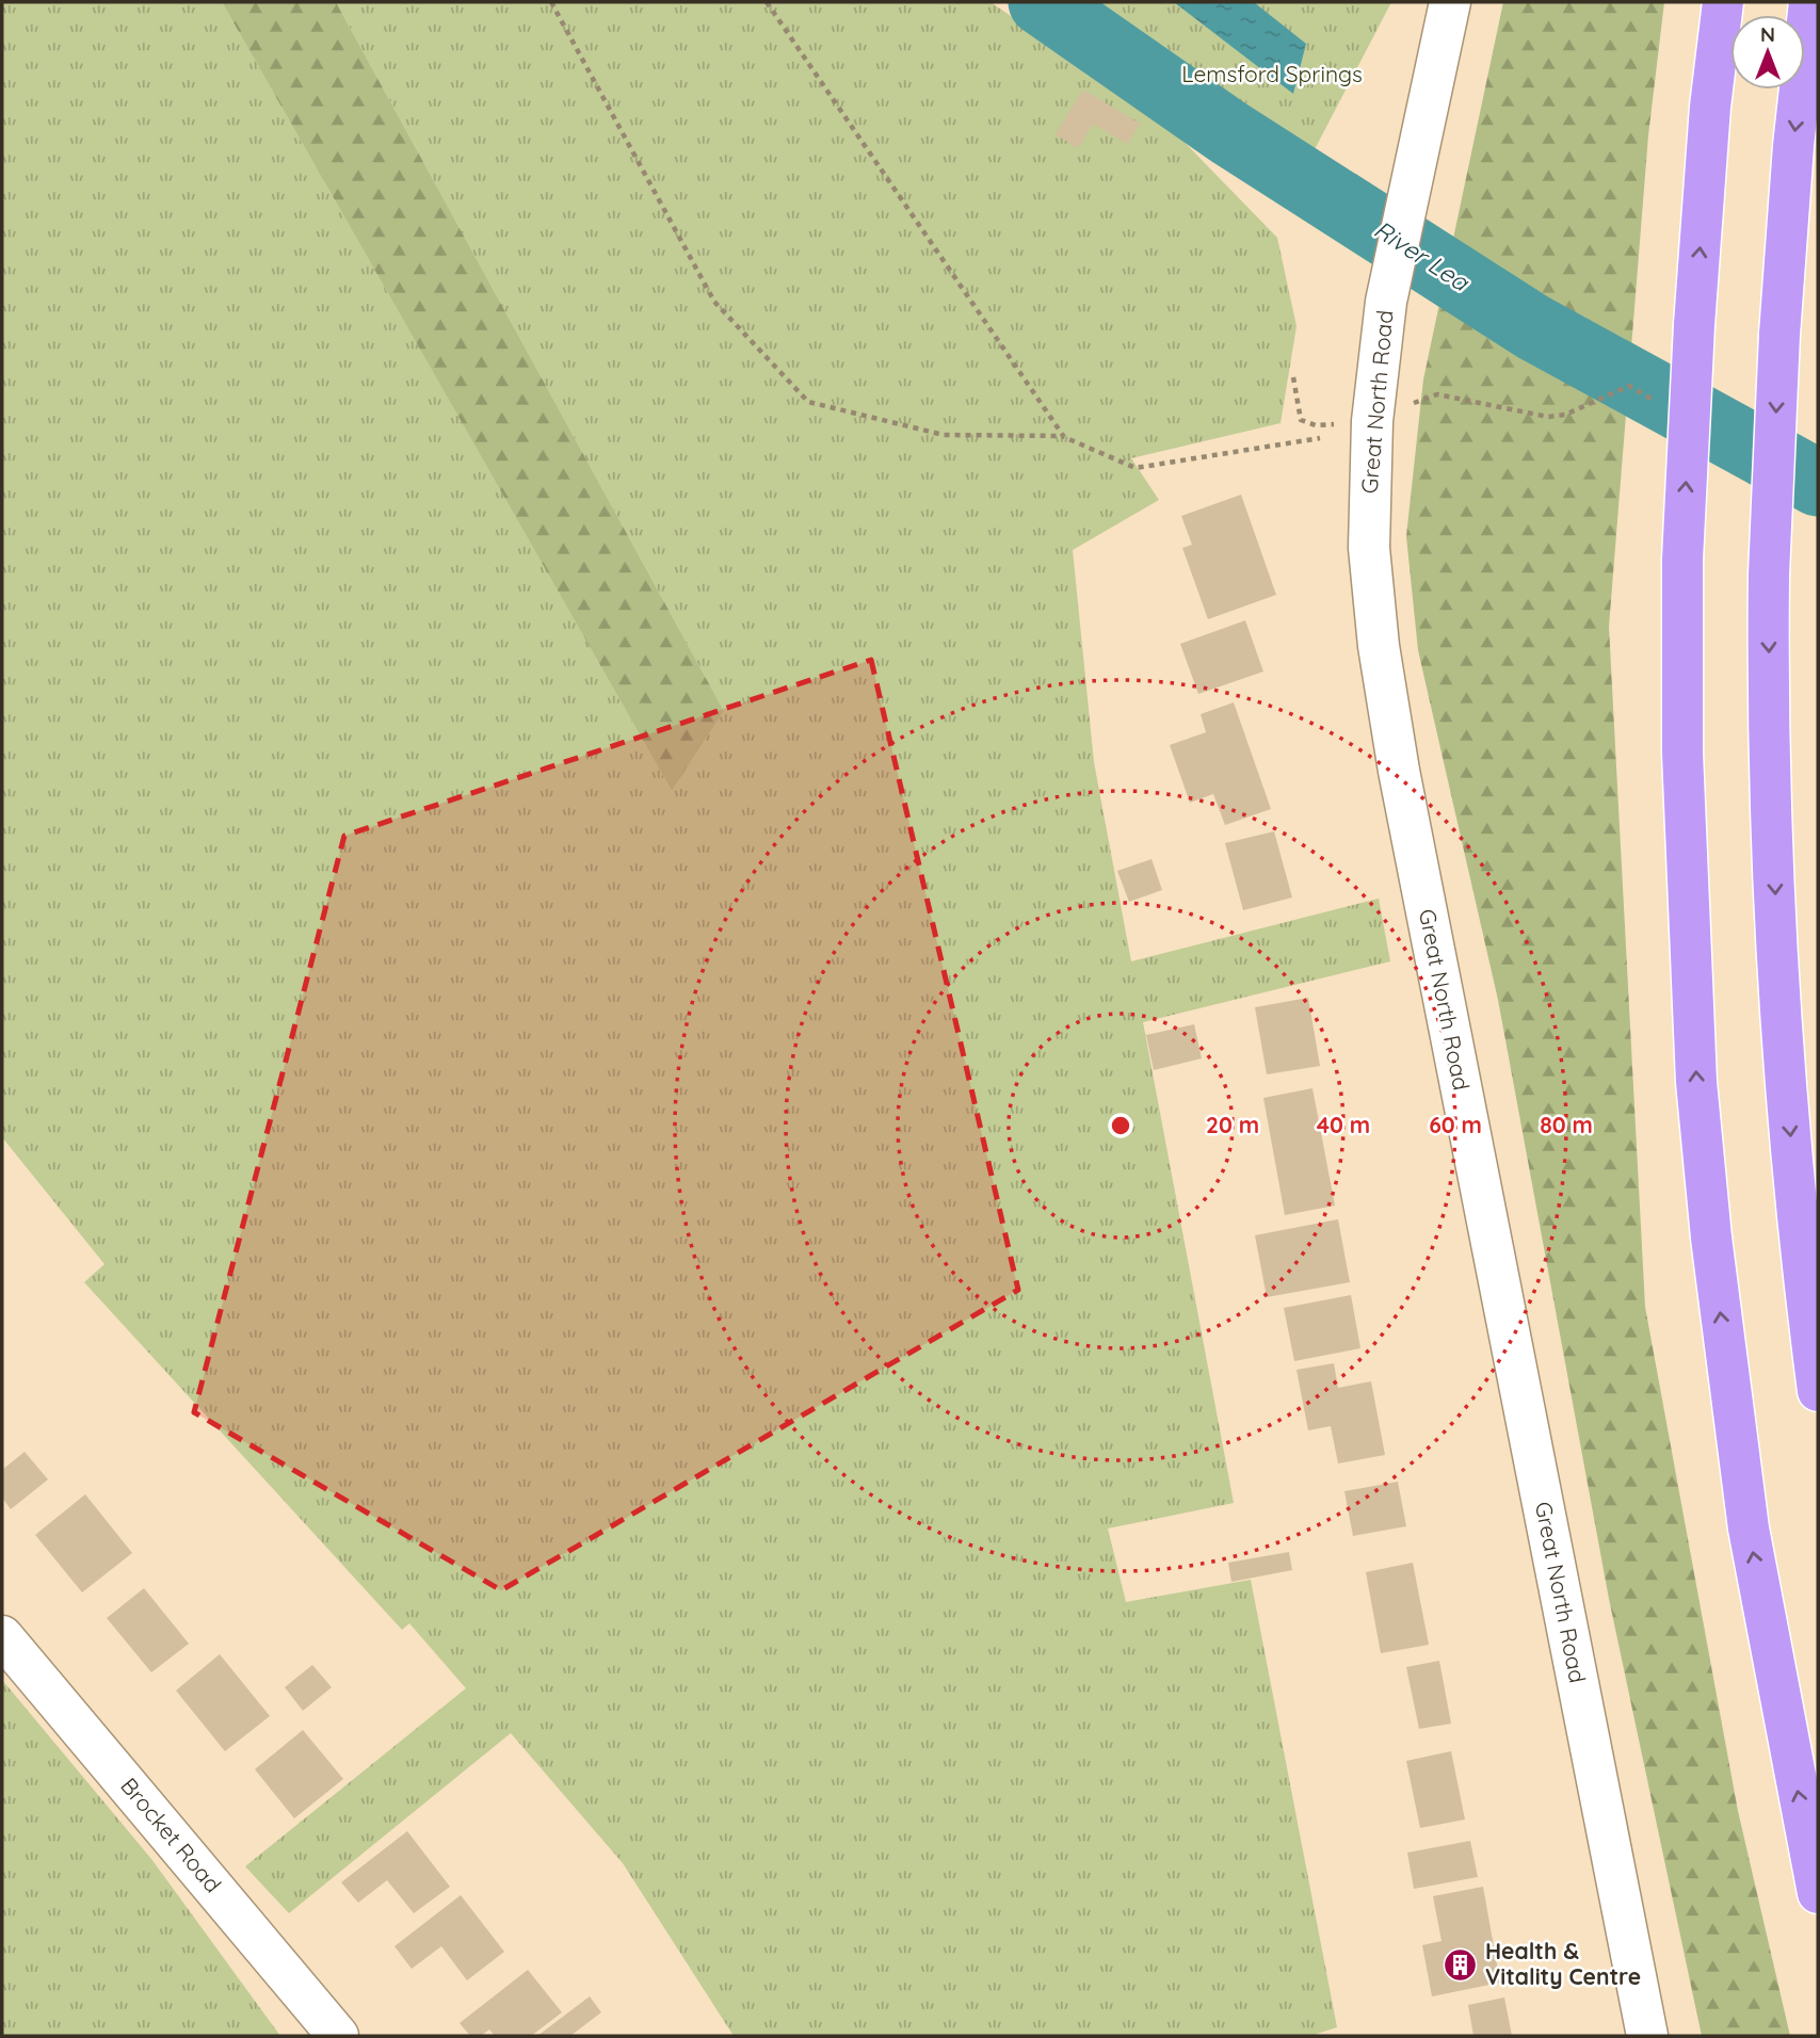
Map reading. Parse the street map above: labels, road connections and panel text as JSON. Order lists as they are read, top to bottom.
{
  "streets": {
    "main road": ["Great North Road", "Brocket Road"]
  },
  "water": ["River Lea"],
  "parks": ["Lemsford Springs"],
  "places": {
    "building": ["Health & Vitality Centre"]
  },
  "north": "top",
  "rings": [
    "20 m",
    "40 m",
    "60 m",
    "80 m"
  ]
}
